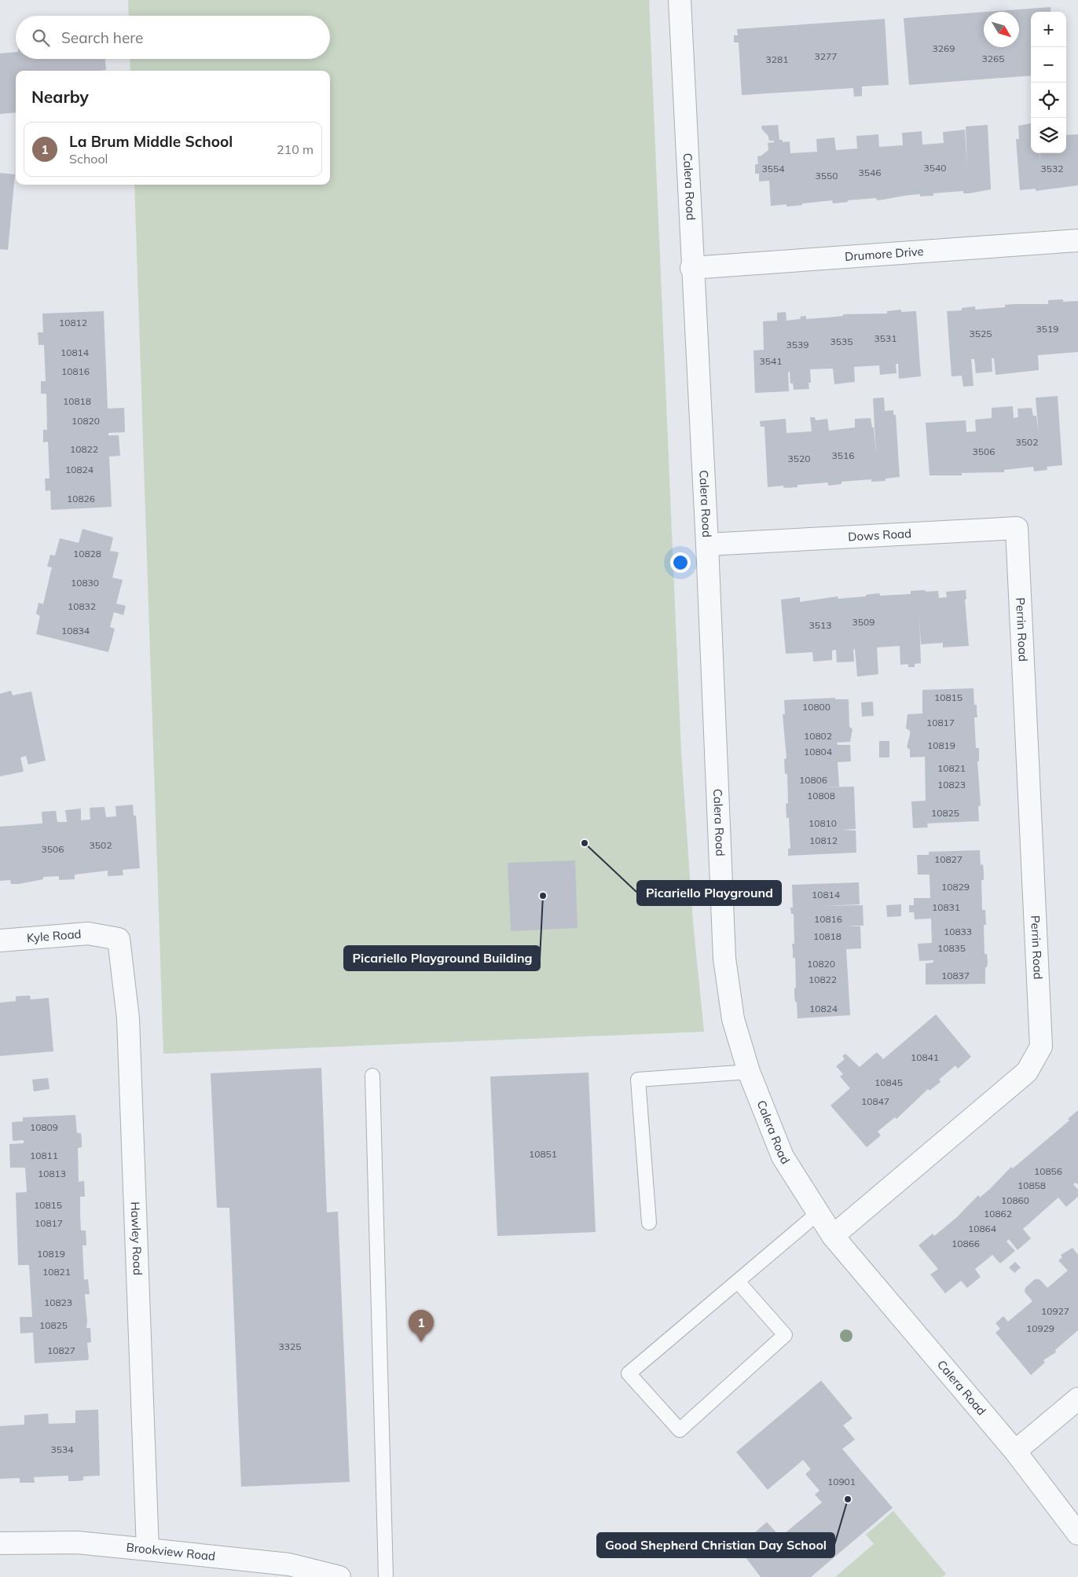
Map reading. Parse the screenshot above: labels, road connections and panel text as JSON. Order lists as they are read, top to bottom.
{
  "streets": {
    "street": [
      "Calera Road",
      "Drumore Drive",
      "Dows Road",
      "Perrin Road",
      "Kyle Road",
      "Hawley Road",
      "Brookview Road"
    ]
  },
  "crossings": [
    ["Calera Road", "Drumore Drive"],
    ["Calera Road", "Dows Road"],
    ["Calera Road", "Perrin Road"],
    ["Dows Road", "Perrin Road"],
    ["Kyle Road", "Hawley Road"],
    ["Hawley Road", "Brookview Road"]
  ],
  "places": ["Picariello Playground", "Picariello Playground Building", "Good Shepherd Christian Day School"],
  "house_numbers": [
    "3269",
    "3277",
    "3265",
    "3281",
    "3540",
    "3554",
    "3532",
    "3546",
    "3550",
    "10812",
    "3519",
    "3525",
    "3531",
    "3535",
    "3539",
    "10814",
    "3541",
    "10816",
    "10818",
    "10820",
    "3502",
    "10822",
    "3506",
    "3516",
    "3520",
    "10824",
    "10826",
    "10828",
    "10830",
    "10832",
    "3509",
    "3513",
    "10834",
    "10815",
    "10800",
    "10817",
    "10802",
    "10819",
    "10804",
    "10821",
    "10806",
    "10823",
    "10808",
    "10825",
    "10810",
    "10812",
    "3502",
    "3506",
    "10827",
    "10829",
    "10814",
    "10831",
    "10816",
    "10833",
    "10818",
    "10835",
    "10820",
    "10837",
    "10822",
    "10824",
    "10841",
    "10845",
    "10847",
    "10809",
    "10851",
    "10811",
    "10856",
    "10813",
    "10858",
    "10860",
    "10815",
    "10862",
    "10817",
    "10864",
    "10866",
    "10819",
    "10821",
    "10823",
    "10927",
    "10825",
    "10929",
    "3325",
    "10827",
    "3534",
    "10901"
  ],
  "north": "bottom right",
  "page": {
    "map_buttons": ["+", "−"],
    "search": "Search here",
    "heading": "Nearby",
    "list": [
      {
        "mark": "1",
        "name": "La Brum Middle School",
        "note": "School",
        "value": "210 m"
      }
    ],
    "pins": "1"
  }
}
